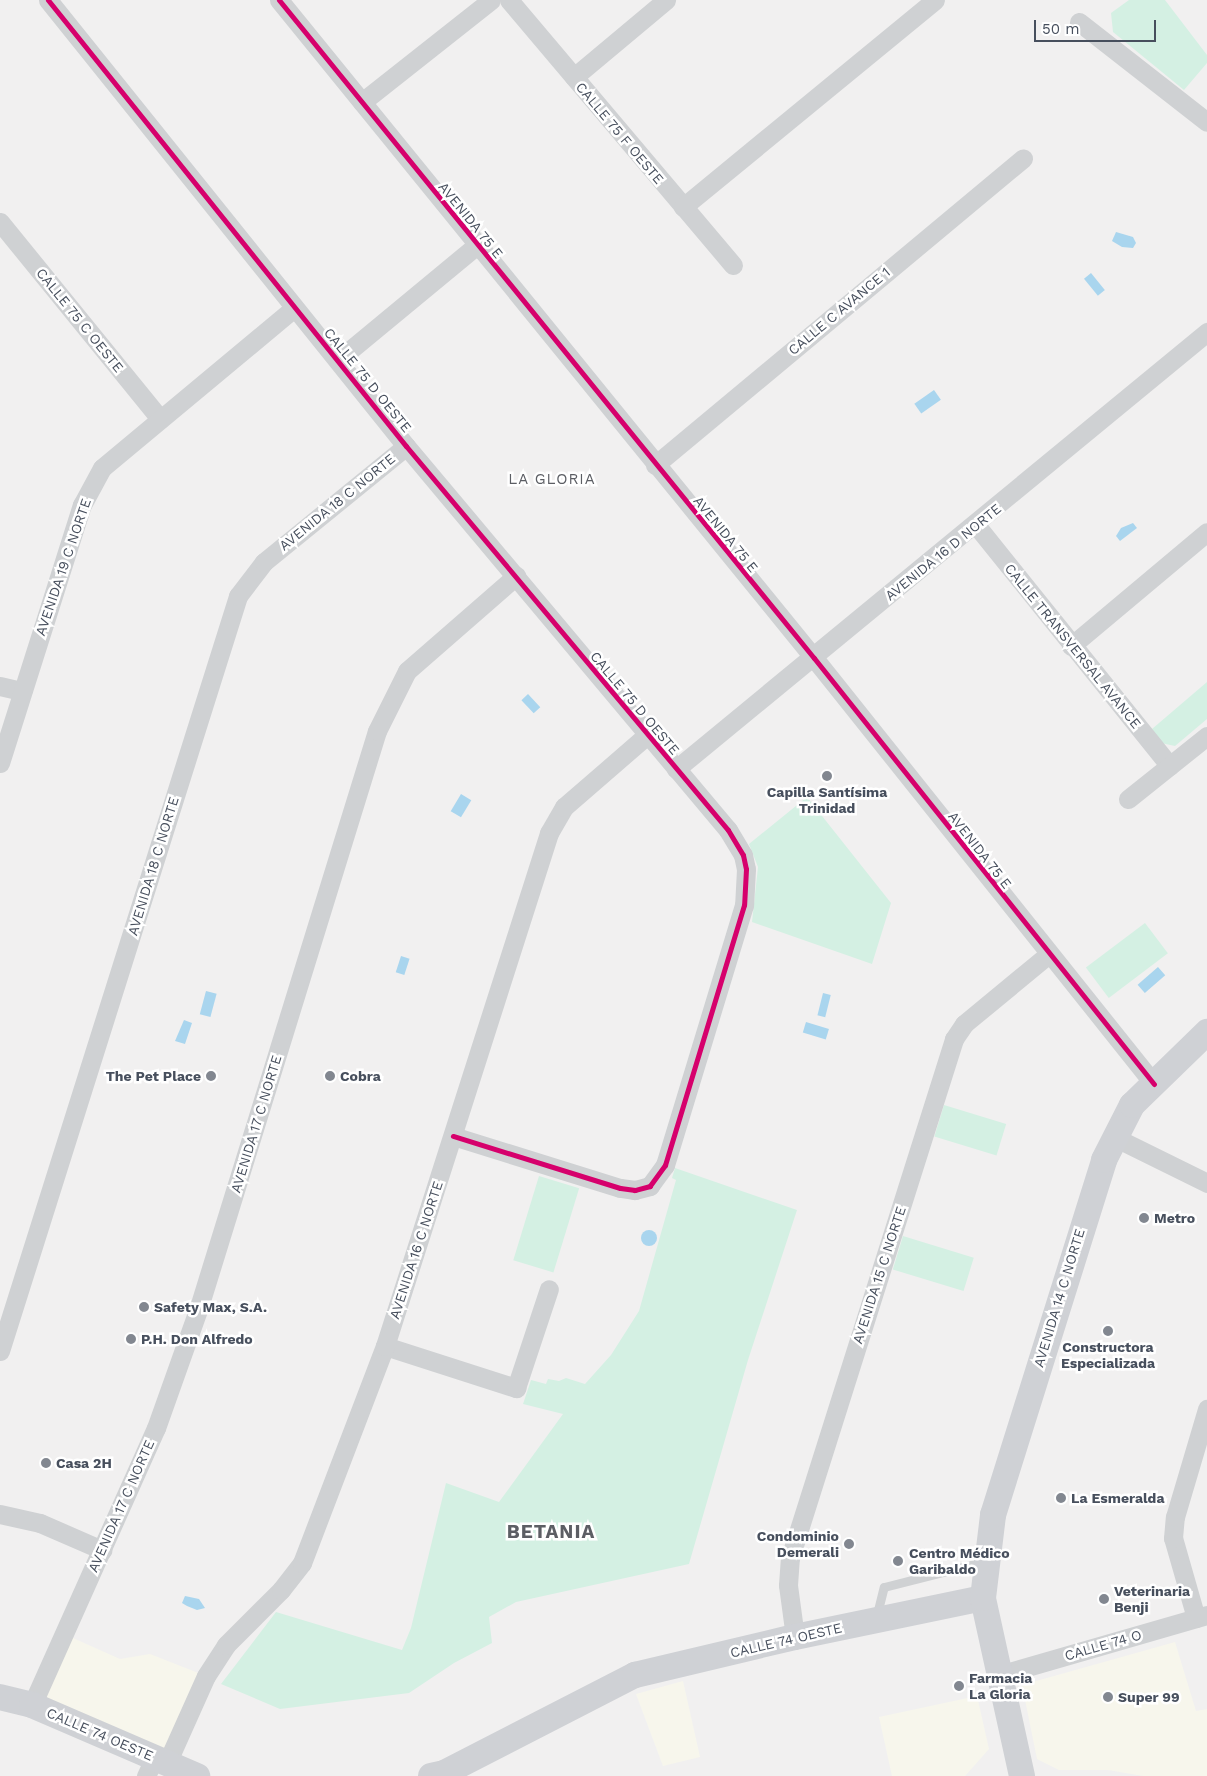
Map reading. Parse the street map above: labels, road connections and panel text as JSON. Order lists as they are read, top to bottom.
{
  "streets": {
    "street": [
      "CALLE 75 F OESTE",
      "AVENIDA 75 E",
      "CALLE C AVANCE 1",
      "CALLE 75 C OESTE",
      "CALLE 75 D OESTE",
      "AVENIDA 18 C NORTE",
      "AVENIDA 16 D NORTE",
      "AVENIDA 19 C NORTE",
      "CALLE TRANSVERSAL AVANCE",
      "AVENIDA 17 C NORTE",
      "AVENIDA 16 C NORTE",
      "AVENIDA 15 C NORTE",
      "AVENIDA 14 C NORTE",
      "CALLE 74 OESTE",
      "CALLE 74 O"
    ]
  },
  "crossings": [
    ["AVENIDA 75 E", "CALLE C AVANCE 1"],
    ["AVENIDA 75 E", "AVENIDA 16 D NORTE"],
    ["AVENIDA 75 E", "AVENIDA 15 C NORTE"],
    ["AVENIDA 75 E", "AVENIDA 14 C NORTE"],
    ["CALLE 75 C OESTE", "AVENIDA 19 C NORTE"],
    ["CALLE 75 D OESTE", "AVENIDA 18 C NORTE"],
    ["CALLE 75 D OESTE", "AVENIDA 16 D NORTE"],
    ["CALLE 75 D OESTE", "AVENIDA 19 C NORTE"],
    ["CALLE 75 D OESTE", "AVENIDA 17 C NORTE"],
    ["CALLE 75 D OESTE", "AVENIDA 16 C NORTE"],
    ["AVENIDA 16 D NORTE", "CALLE TRANSVERSAL AVANCE"],
    ["AVENIDA 17 C NORTE", "CALLE 74 OESTE"],
    ["AVENIDA 16 C NORTE", "CALLE 74 OESTE"],
    ["AVENIDA 15 C NORTE", "CALLE 74 OESTE"],
    ["AVENIDA 14 C NORTE", "CALLE 74 OESTE"]
  ],
  "districts": ["LA GLORIA", "BETANIA"],
  "places": [
    "Capilla Santísima Trinidad",
    "The Pet Place",
    "Cobra",
    "Metro",
    "Safety Max, S.A.",
    "Constructora Especializada",
    "P.H. Don Alfredo",
    "Casa 2H",
    "La Esmeralda",
    "Condominio Demerali",
    "Centro Médico Garibaldo",
    "Veterinaria Benji",
    "Farmacia La Gloria",
    "Super 99"
  ],
  "scale_bar": "50 m"
}
